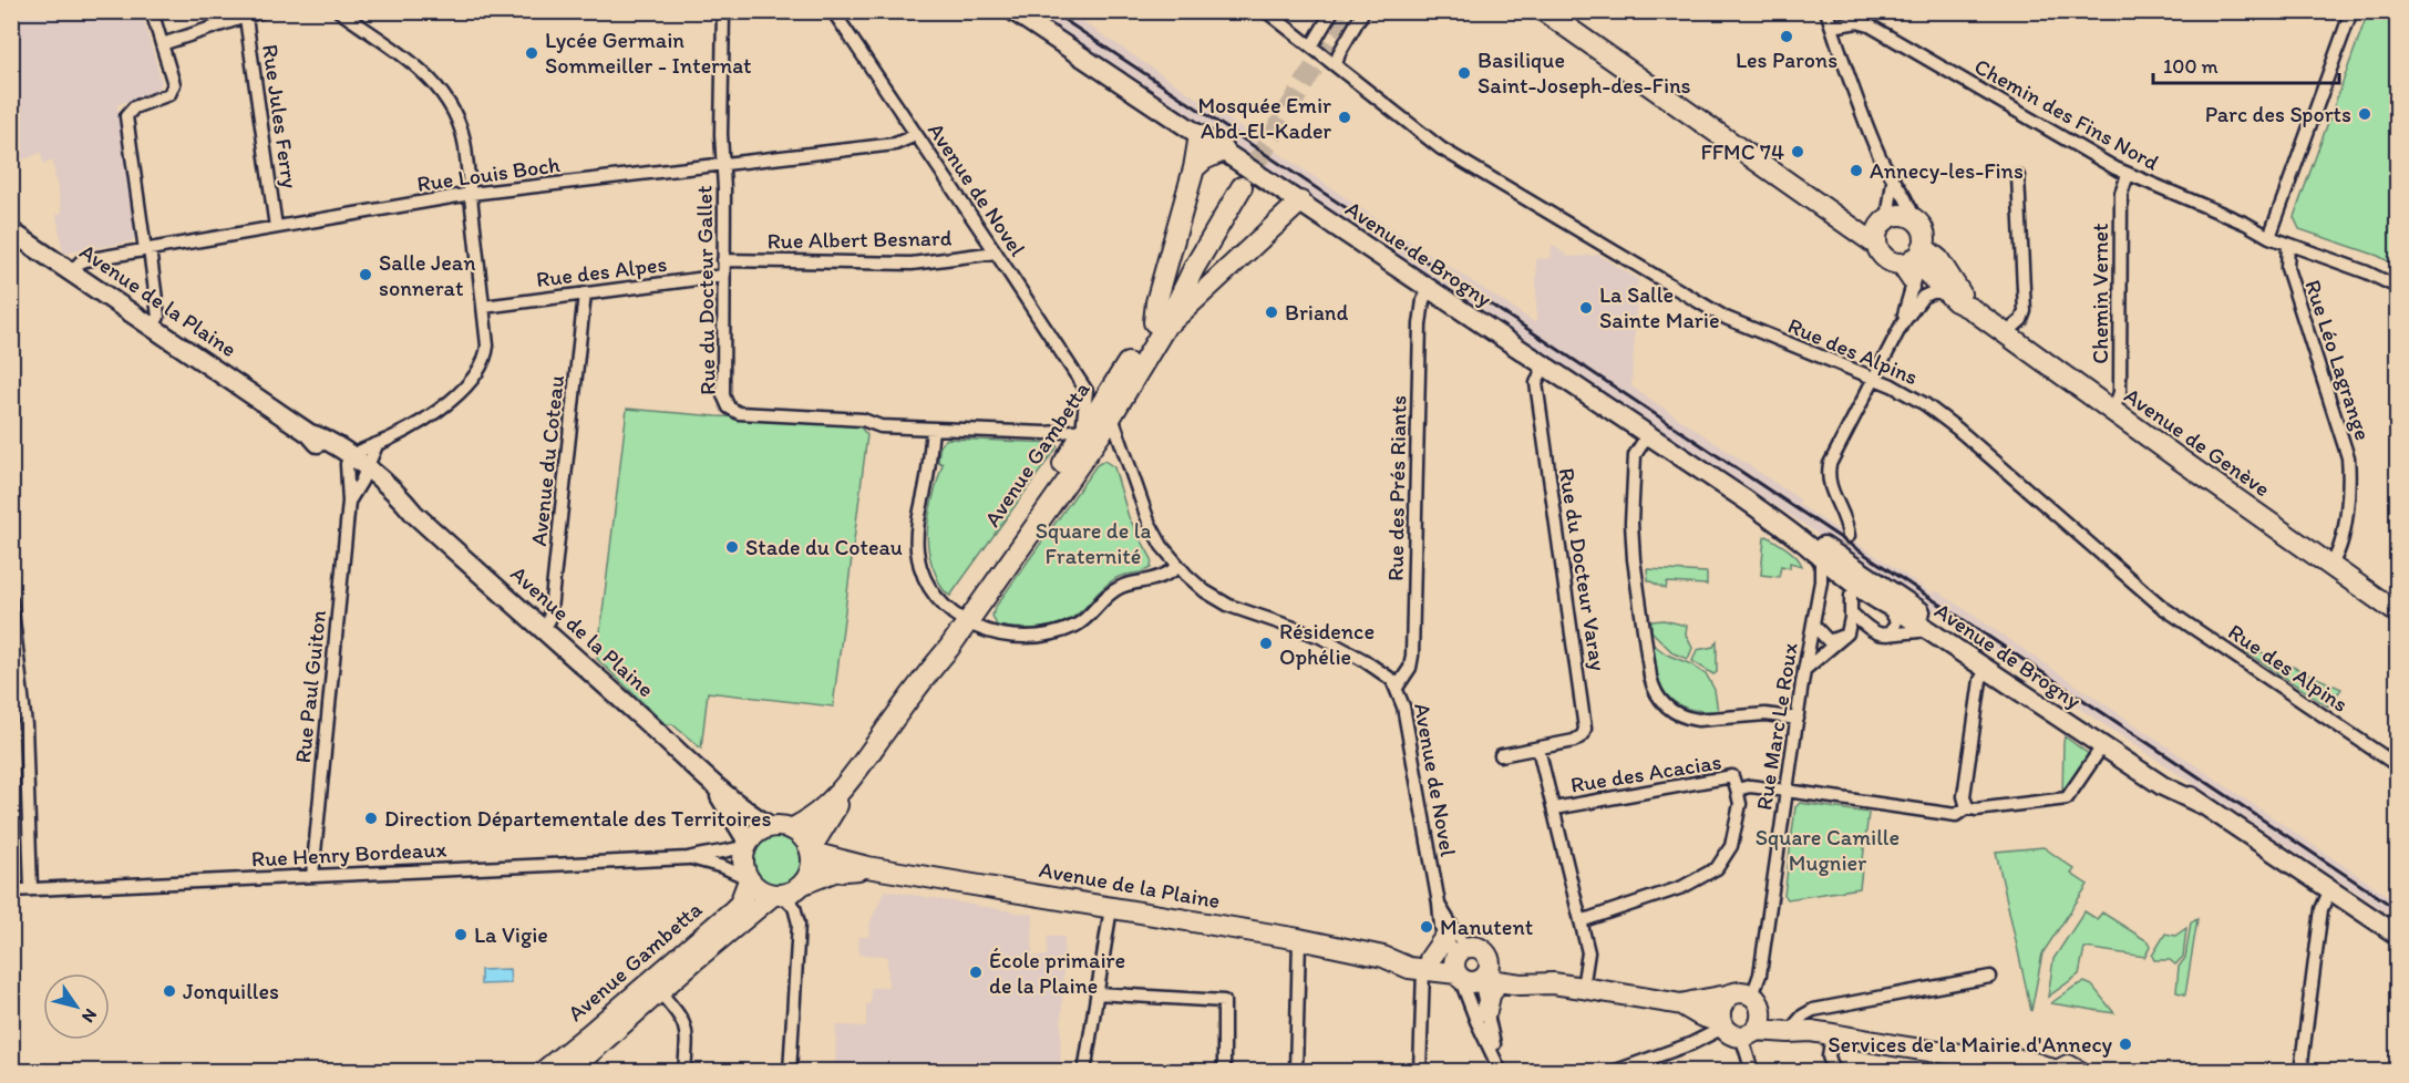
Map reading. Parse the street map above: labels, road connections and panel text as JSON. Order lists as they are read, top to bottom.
{
  "streets": {
    "main road": [
      "Avenue de Brogny",
      "Avenue de la Plaine",
      "Avenue de Genève",
      "Avenue Gambetta"
    ],
    "street": [
      "Chemin des Fins Nord",
      "Rue Jules Ferry",
      "Rue Louis Boch",
      "Avenue de Novel",
      "Rue Albert Besnard",
      "Rue des Alpes",
      "Rue du Docteur Gallet",
      "Chemin Vernet",
      "Rue des Alpins",
      "Rue Léo Lagrange",
      "Avenue du Coteau",
      "Rue des Prés Riants",
      "Rue du Docteur Varay",
      "Rue Paul Guiton",
      "Rue Marc Le Roux",
      "Rue des Acacias",
      "Rue Henry Bordeaux"
    ]
  },
  "crossings": [
    ["Chemin des Fins Nord", "Chemin Vernet"],
    ["Chemin des Fins Nord", "Rue Léo Lagrange"],
    ["Rue Jules Ferry", "Rue Louis Boch"],
    ["Rue Louis Boch", "Avenue de Novel"],
    ["Rue Louis Boch", "Rue du Docteur Gallet"],
    ["Rue Louis Boch", "Avenue de la Plaine"],
    ["Avenue de Novel", "Rue Albert Besnard"],
    ["Avenue de Novel", "Avenue de la Plaine"],
    ["Avenue de Novel", "Avenue Gambetta"],
    ["Avenue de Novel", "Rue des Prés Riants"],
    ["Rue Albert Besnard", "Rue du Docteur Gallet"],
    ["Avenue de Brogny", "Rue des Prés Riants"],
    ["Avenue de Brogny", "Rue du Docteur Varay"],
    ["Avenue de Brogny", "Rue Marc Le Roux"],
    ["Avenue de Brogny", "Rue des Acacias"],
    ["Rue des Alpes", "Rue du Docteur Gallet"],
    ["Rue des Alpes", "Avenue du Coteau"],
    ["Rue du Docteur Gallet", "Avenue Gambetta"],
    ["Chemin Vernet", "Avenue de Genève"],
    ["Avenue de la Plaine", "Avenue Gambetta"],
    ["Avenue de la Plaine", "Avenue du Coteau"],
    ["Avenue de la Plaine", "Rue Paul Guiton"],
    ["Avenue de la Plaine", "Rue Marc Le Roux"],
    ["Avenue de la Plaine", "Rue Henry Bordeaux"],
    ["Rue Léo Lagrange", "Avenue de Genève"],
    ["Avenue Gambetta", "Rue Henry Bordeaux"],
    ["Rue Paul Guiton", "Rue Henry Bordeaux"],
    ["Rue Marc Le Roux", "Rue des Acacias"]
  ],
  "parks": ["Square de la Fraternité", "Square Camille Mugnier"],
  "places": [
    "Les Parons",
    "Lycée Germain Sommeiller - Internat",
    "Basilique Saint-Joseph-des-Fins",
    "Parc des Sports",
    "Mosquée Emir Abd-El-Kader",
    "FFMC 74",
    "Annecy-les-Fins",
    "Salle Jean sonnerat",
    "La Salle Sainte Marie",
    "Briand",
    "Stade du Coteau",
    "Résidence Ophélie",
    "Direction Départementale des Territoires",
    "Manutent",
    "La Vigie",
    "École primaire de la Plaine",
    "Jonquilles",
    "Services de la Mairie d'Annecy"
  ],
  "scale_bar": "100 m",
  "north": "bottom right"
}
